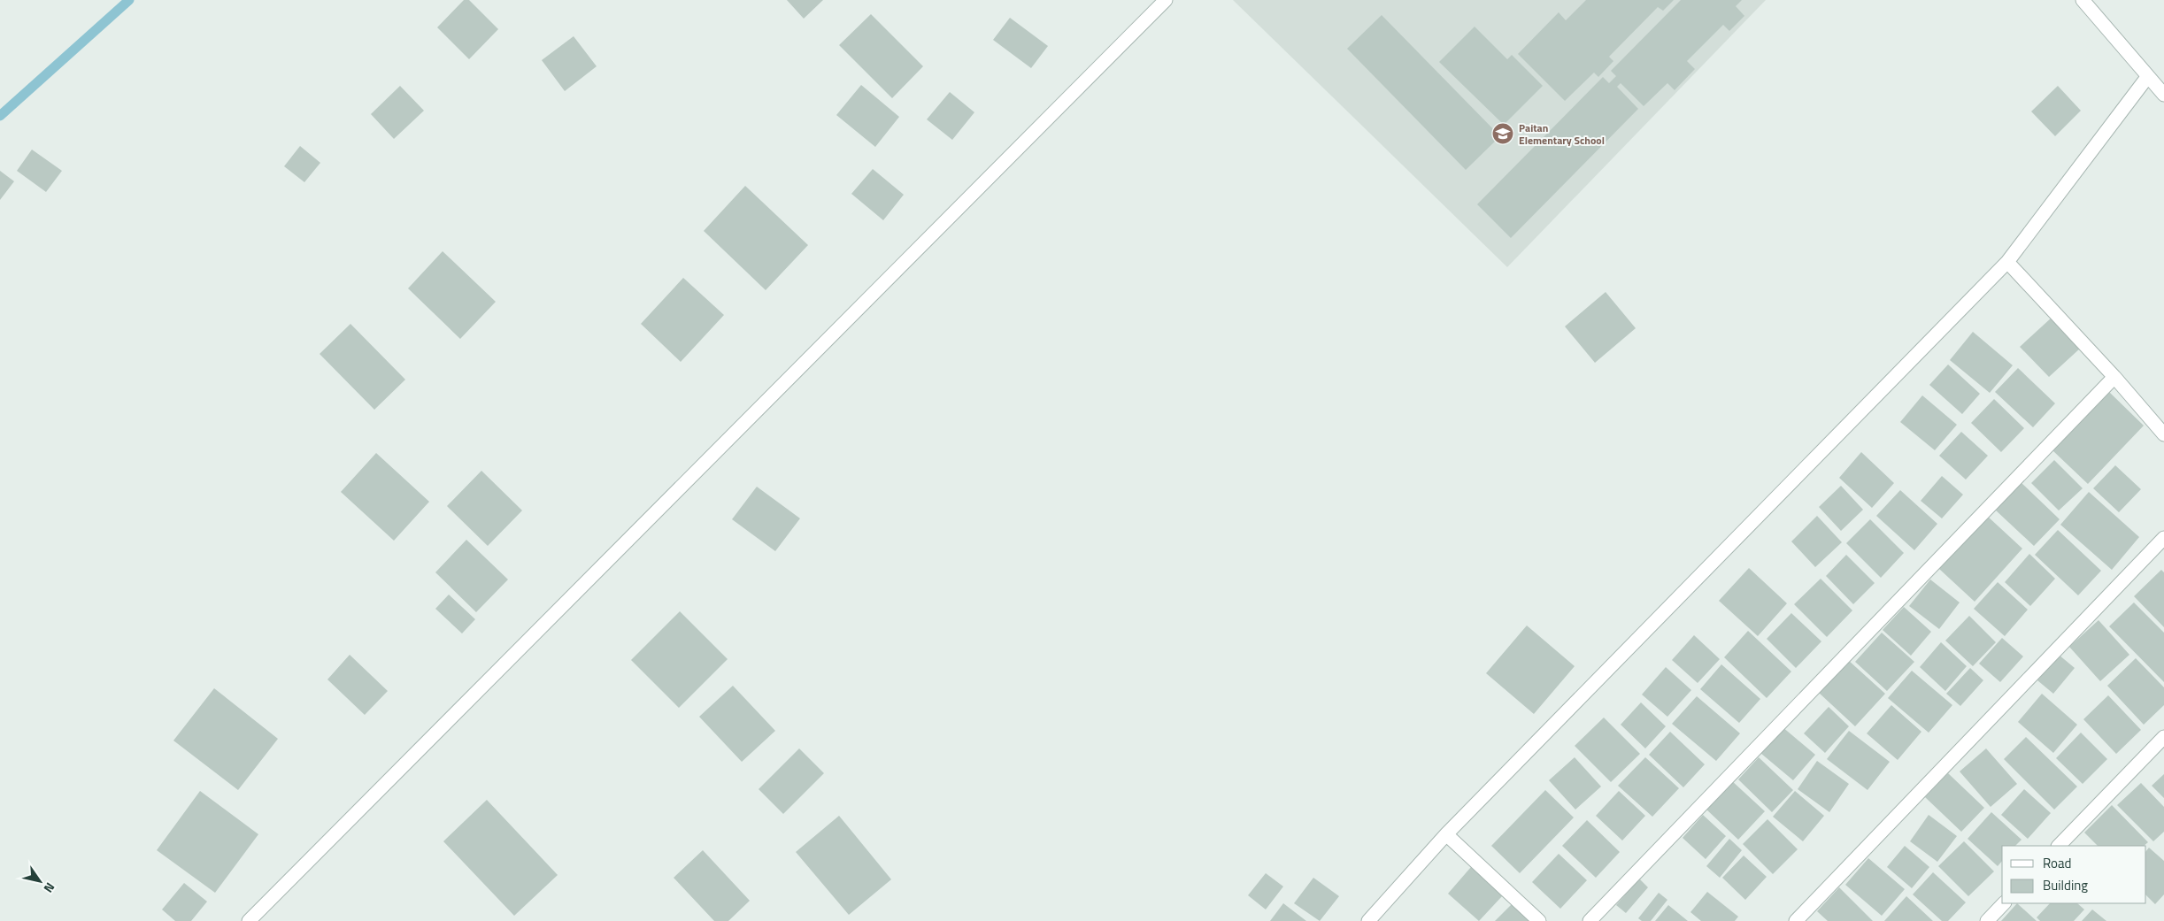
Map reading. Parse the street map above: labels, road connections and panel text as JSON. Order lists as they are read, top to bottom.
{
  "places": {
    "school or university": ["Paitan Elementary School"]
  },
  "legend": ["Road", "Building"],
  "north": "bottom right"
}
